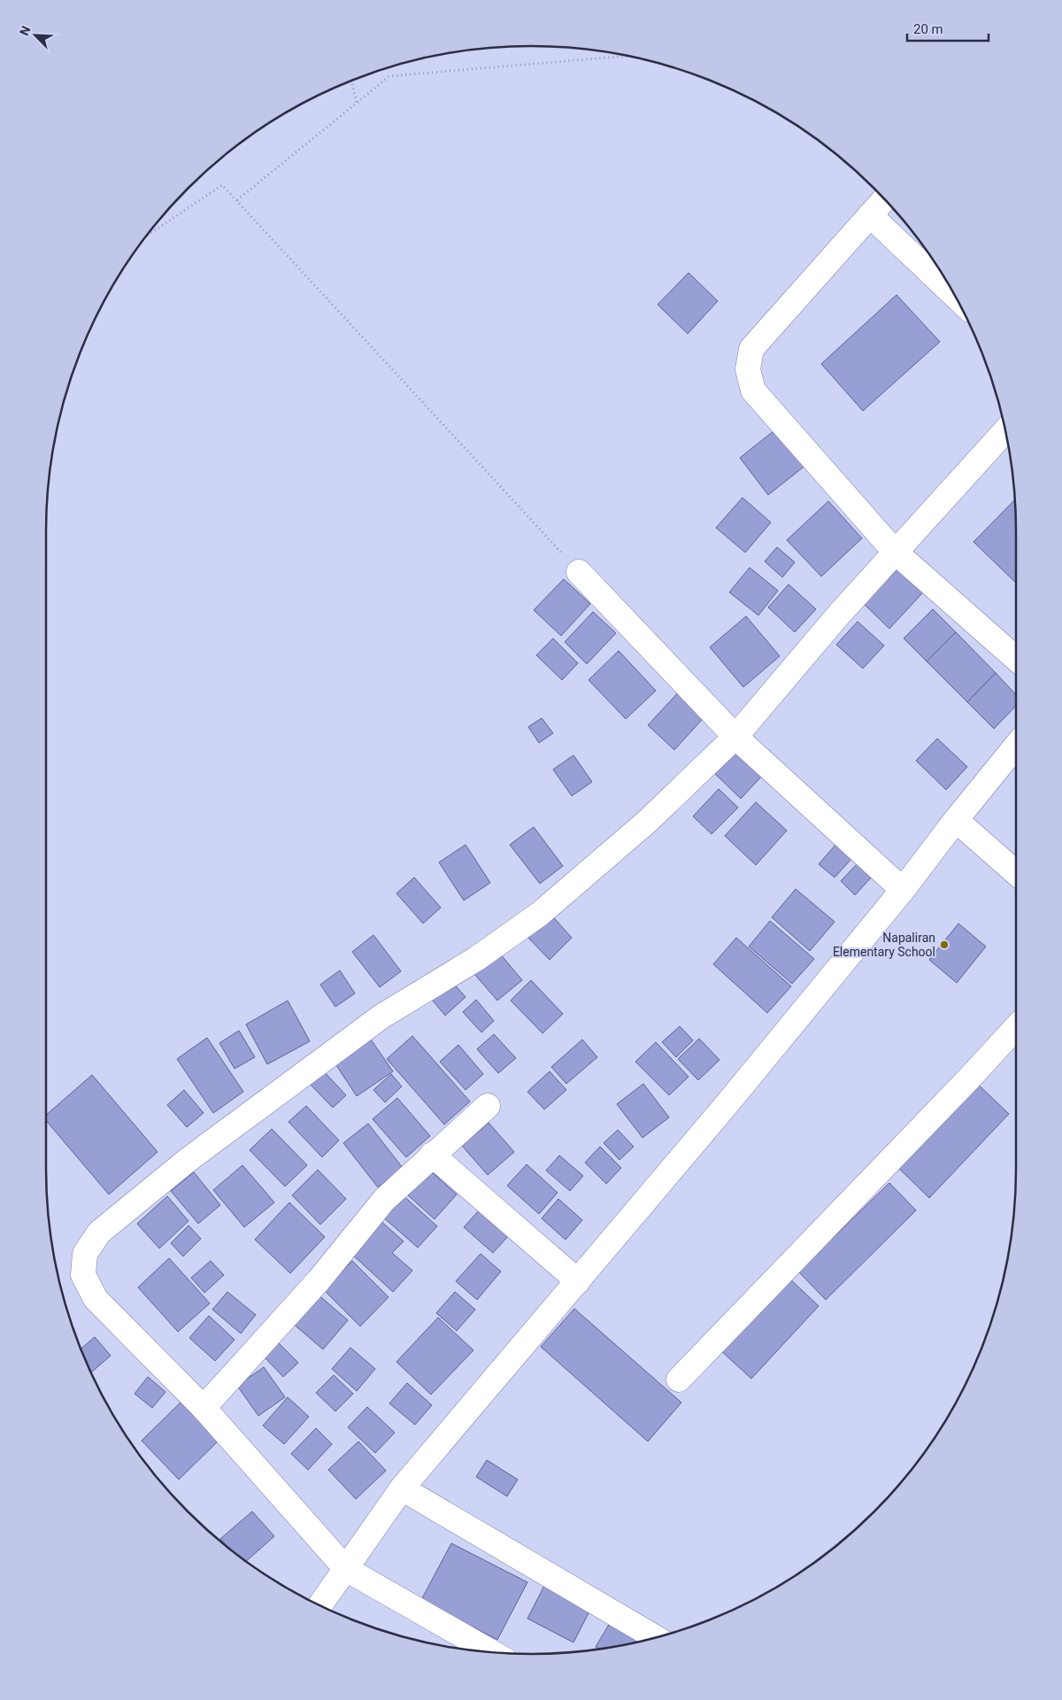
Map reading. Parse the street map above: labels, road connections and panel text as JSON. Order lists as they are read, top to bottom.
{
  "places": ["Napaliran Elementary School"],
  "scale_bar": "20 m",
  "north": "top left"
}
